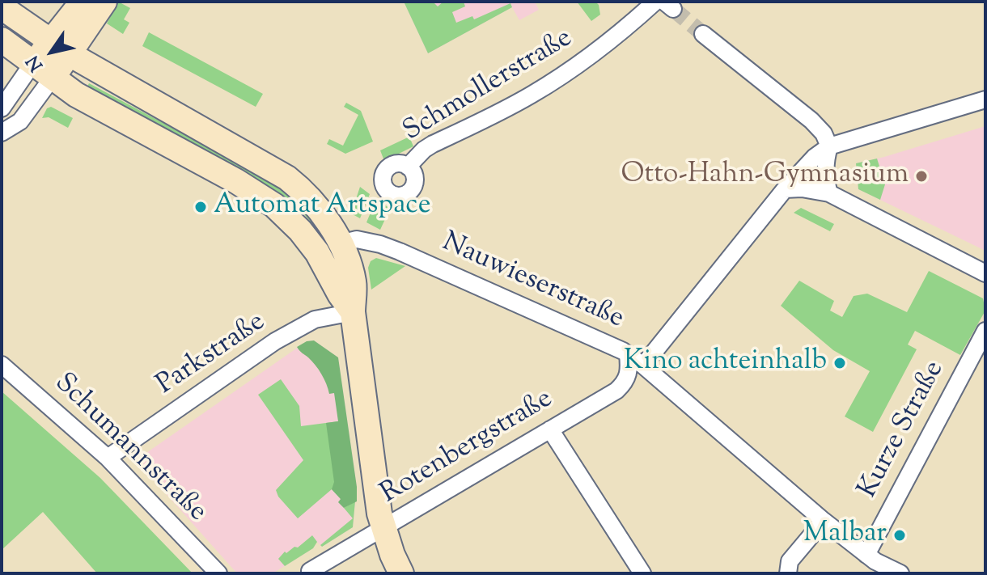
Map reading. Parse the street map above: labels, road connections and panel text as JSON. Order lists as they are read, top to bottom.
{
  "streets": {
    "street": [
      "Schmollerstraße",
      "Nauwieserstraße",
      "Parkstraße",
      "Kurze Straße",
      "Rotenbergstraße",
      "Schumannstraße"
    ]
  },
  "crossings": [
    ["Nauwieserstraße", "Kurze Straße"],
    ["Nauwieserstraße", "Rotenbergstraße"],
    ["Parkstraße", "Schumannstraße"]
  ],
  "places": [
    "Otto-Hahn-Gymnasium",
    "Automat Artspace",
    "Kino achteinhalb",
    "Malbar"
  ],
  "north": "bottom left"
}
